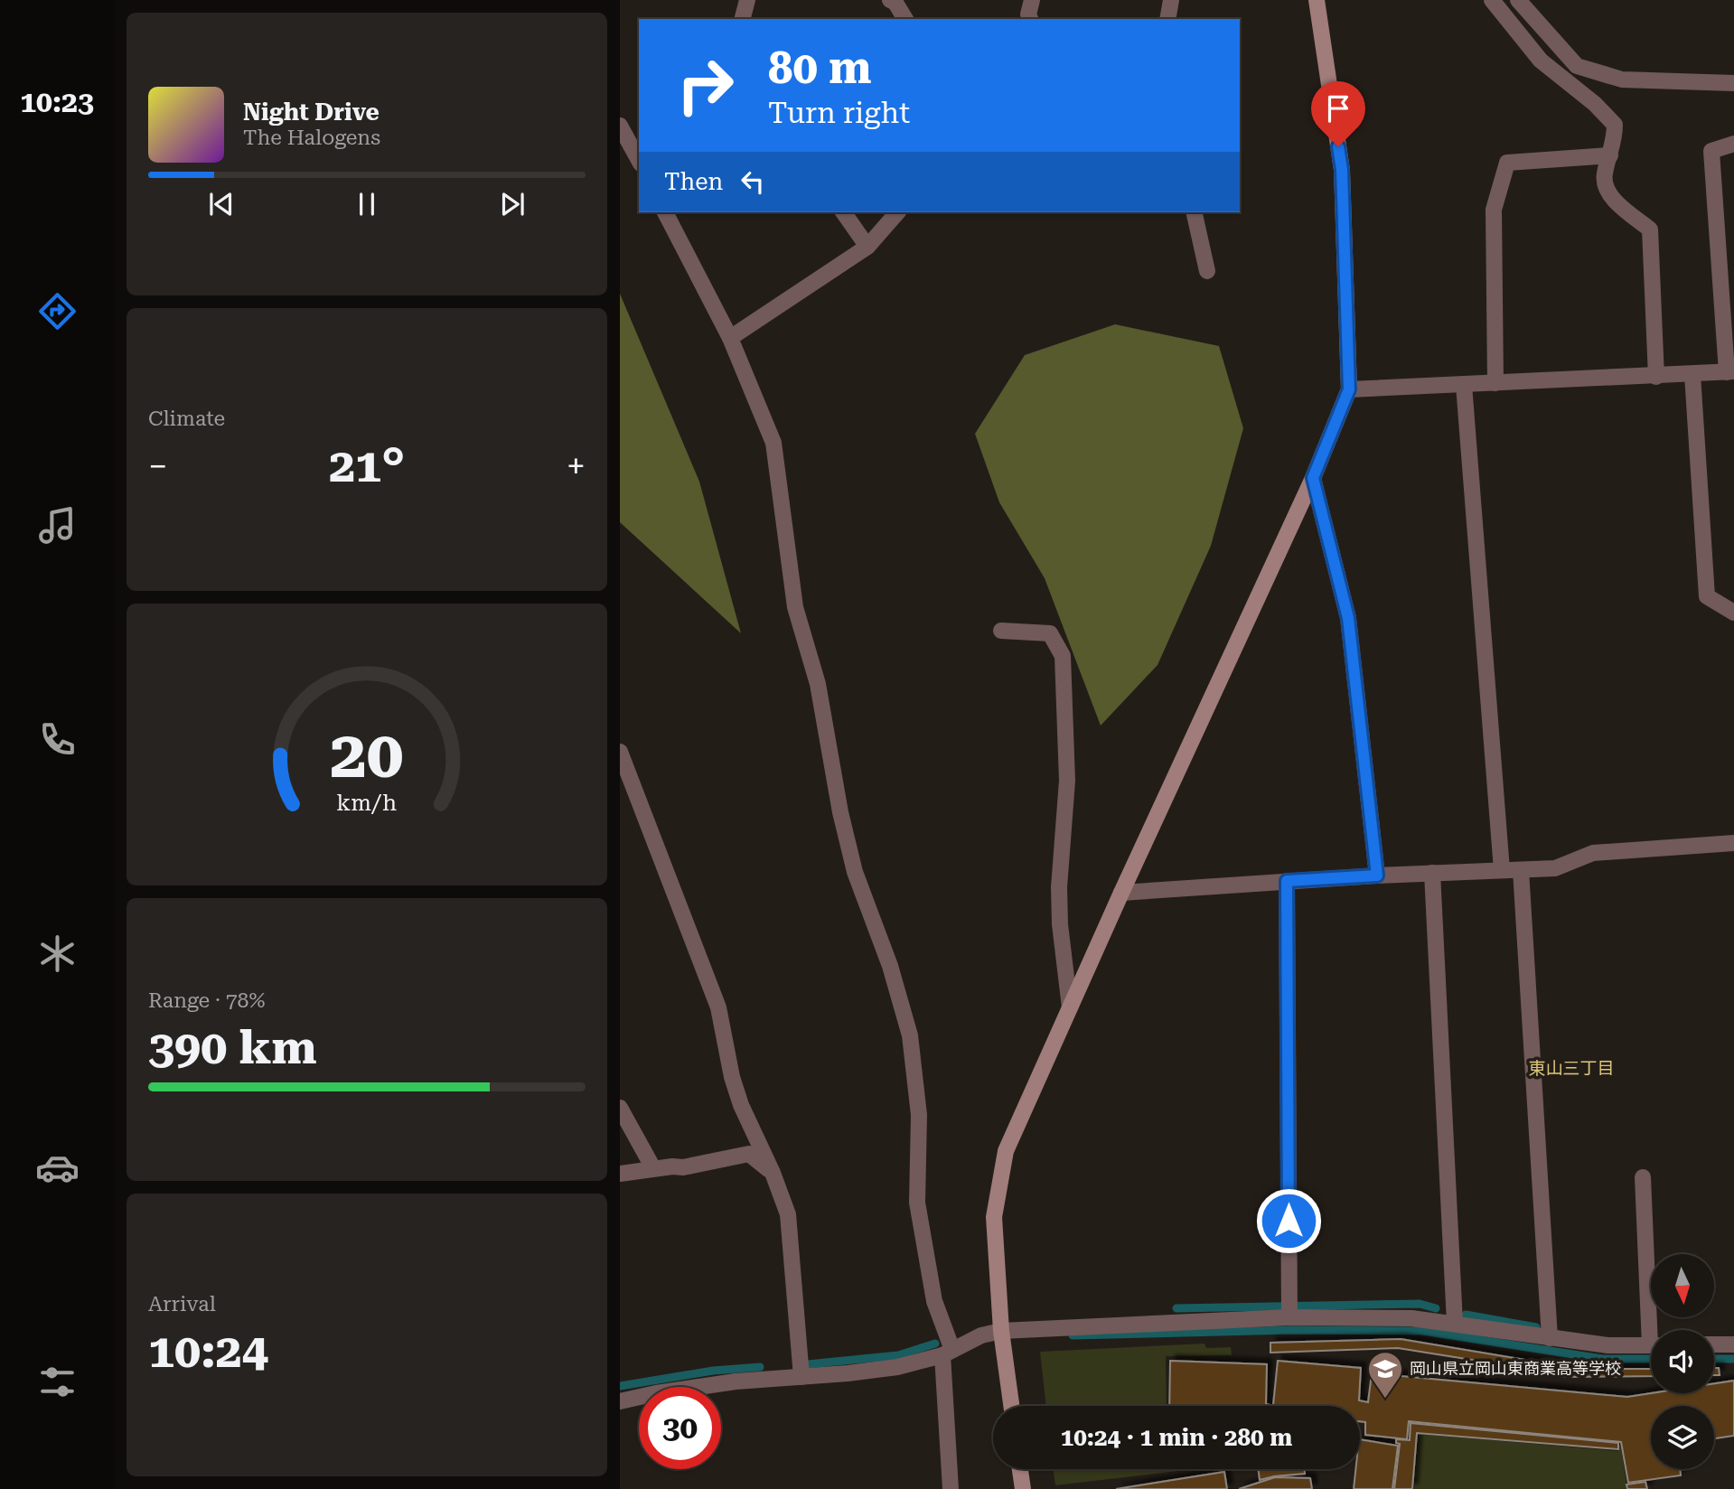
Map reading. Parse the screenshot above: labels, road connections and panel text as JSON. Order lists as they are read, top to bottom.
{
  "districts": ["東山三丁目"],
  "places": {
    "school or university": ["岡山県立岡山東商業高等学校"]
  },
  "north": "bottom",
  "page": {
    "tabs": "10:23",
    "turn": ["80 m", "Turn right"],
    "song": ["Night Drive", "The Halogens"],
    "then": "Then",
    "tile": [
      "Climate",
      ["Range · 78%", "390 km"],
      ["Arrival", "10:24"]
    ],
    "heat": ["−", "21°", "+"],
    "limit": "30",
    "trip": "10:24 · 1 min · 280 m",
    "gauge": ["20", "km/h"]
  }
}
